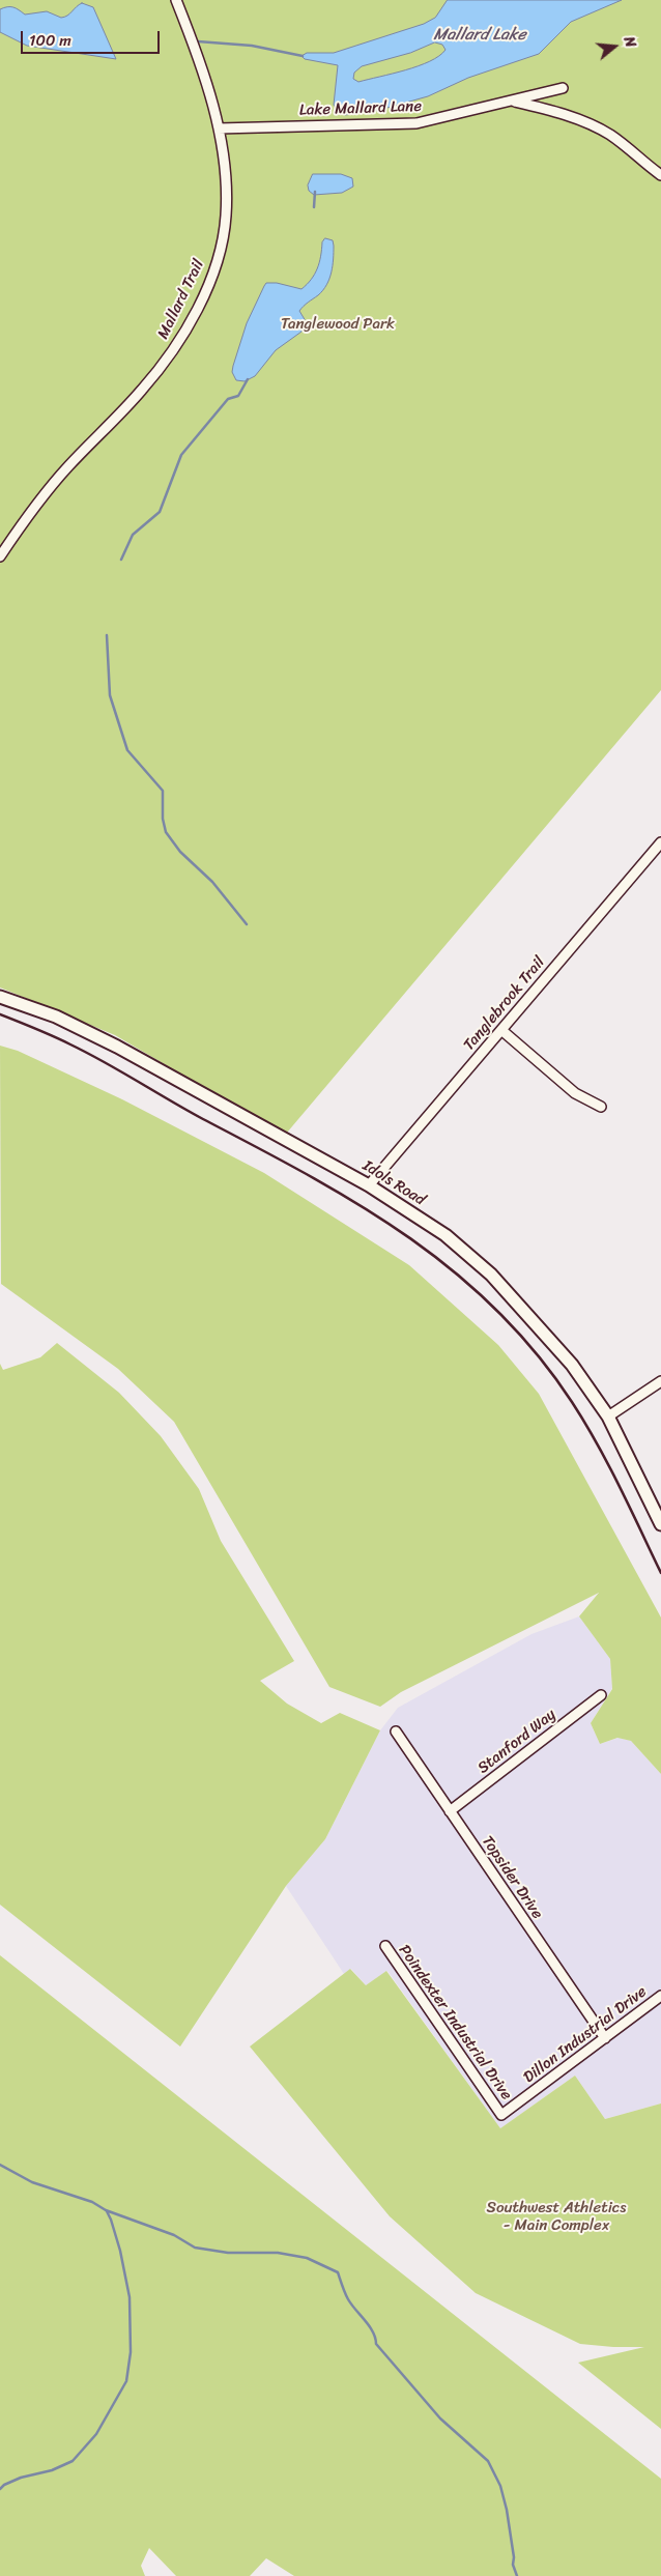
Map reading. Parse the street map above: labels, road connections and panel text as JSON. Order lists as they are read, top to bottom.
{
  "streets": {
    "street": [
      "Lake Mallard Lane",
      "Mallard Trail",
      "Tanglebrook Trail",
      "Idols Road",
      "Stanford Way",
      "Topsider Drive",
      "Poindexter Industrial Drive",
      "Dillon Industrial Drive"
    ]
  },
  "crossings": [
    ["Lake Mallard Lane", "Mallard Trail"],
    ["Tanglebrook Trail", "Idols Road"],
    ["Stanford Way", "Topsider Drive"],
    ["Topsider Drive", "Dillon Industrial Drive"],
    ["Poindexter Industrial Drive", "Dillon Industrial Drive"]
  ],
  "water": ["Mallard Lake"],
  "parks": ["Tanglewood Park", "Southwest Athletics - Main Complex"],
  "scale_bar": "100 m",
  "north": "right"
}
